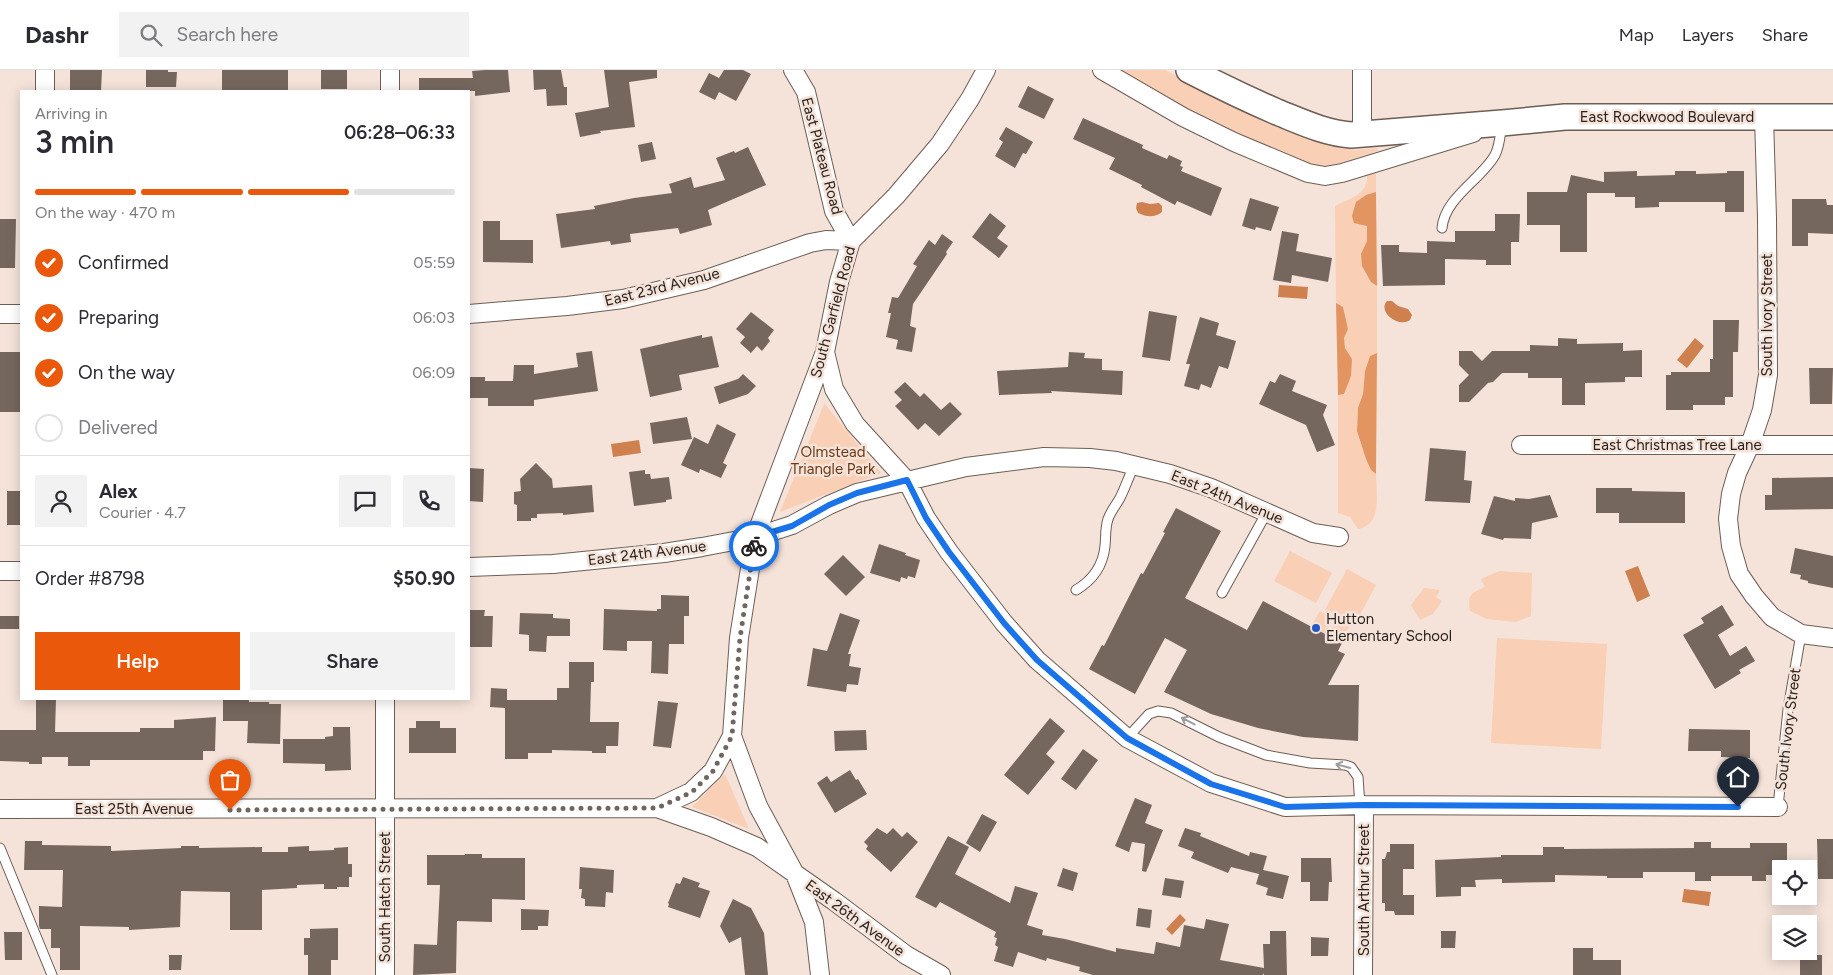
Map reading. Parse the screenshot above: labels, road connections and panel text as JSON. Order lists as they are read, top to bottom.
{
  "streets": {
    "street": [
      "East Rockwood Boulevard",
      "East Plateau Road",
      "East 23rd Avenue",
      "South Garfield Road",
      "South Ivory Street",
      "East Christmas Tree Lane",
      "East 24th Avenue",
      "East 25th Avenue",
      "South Arthur Street",
      "South Hatch Street",
      "East 26th Avenue"
    ]
  },
  "crossings": [
    ["East Rockwood Boulevard", "South Ivory Street"],
    ["East Plateau Road", "East 23rd Avenue"],
    ["East Plateau Road", "South Garfield Road"],
    ["East 23rd Avenue", "South Garfield Road"],
    ["South Garfield Road", "East 24th Avenue"],
    ["South Garfield Road", "East 25th Avenue"],
    ["South Garfield Road", "East 26th Avenue"],
    ["South Ivory Street", "East Christmas Tree Lane"],
    ["East 25th Avenue", "South Hatch Street"],
    ["East 25th Avenue", "East 26th Avenue"]
  ],
  "parks": ["Olmstead Triangle Park"],
  "places": ["Hutton Elementary School"],
  "page": {
    "header": "Dashr",
    "search": "Search here",
    "nav": ["Map", "Layers", "Share"],
    "heading": ["3 min", "Arriving in", "06:28–06:33"],
    "panel": [
      "Alex",
      "Courier · 4.7",
      "Order #8798",
      "$50.90"
    ],
    "bar": "On the way · 470 m",
    "list": [
      ["Confirmed", "05:59"],
      ["Preparing", "06:03"],
      ["On the way", "06:09"],
      "Delivered"
    ],
    "buttons": ["Help", "Share"]
  }
}
